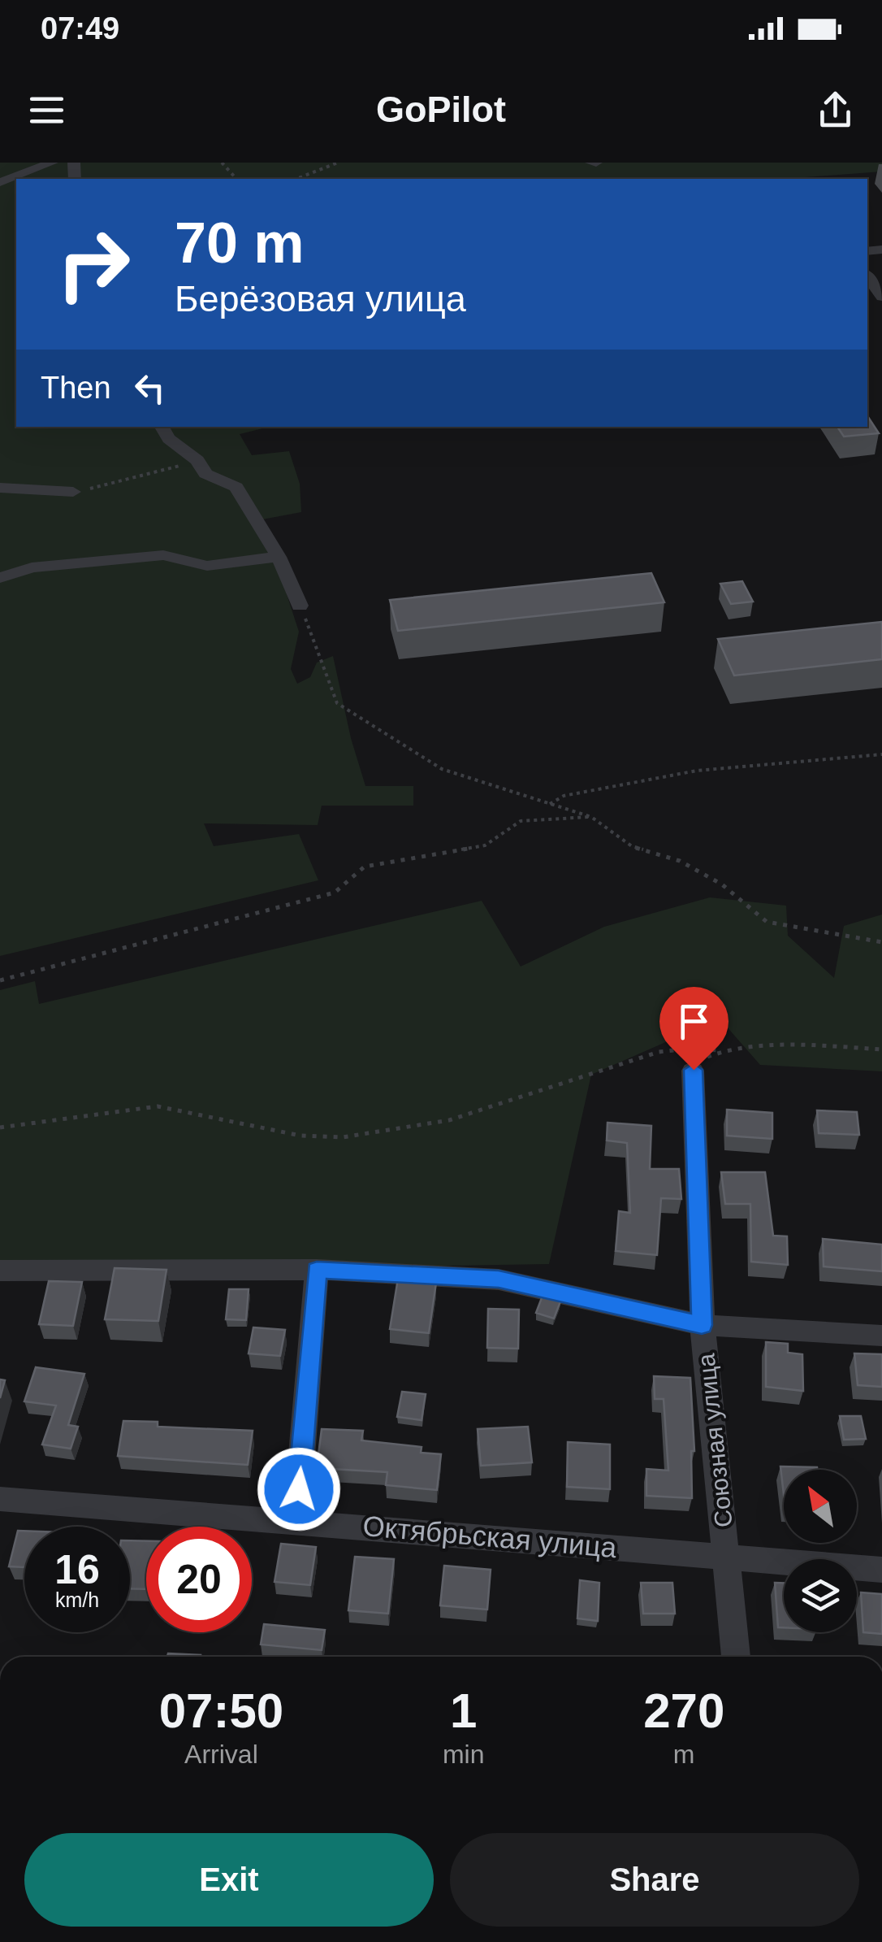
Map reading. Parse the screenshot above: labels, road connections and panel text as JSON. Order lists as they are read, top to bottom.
{
  "streets": {
    "street": ["Союзная улица", "Октябрьская улица"]
  },
  "crossings": [
    ["Союзная улица", "Октябрьская улица"]
  ],
  "north": "top left",
  "page": {
    "status": "07:49",
    "header": "GoPilot",
    "turn": ["70 m", "Берёзовая улица"],
    "then": "Then",
    "speed": "16 km/h",
    "limit": "20",
    "eta": [
      "07:50",
      "Arrival",
      "1",
      "min",
      "270",
      "m"
    ],
    "buttons": ["Exit", "Share"]
  }
}
